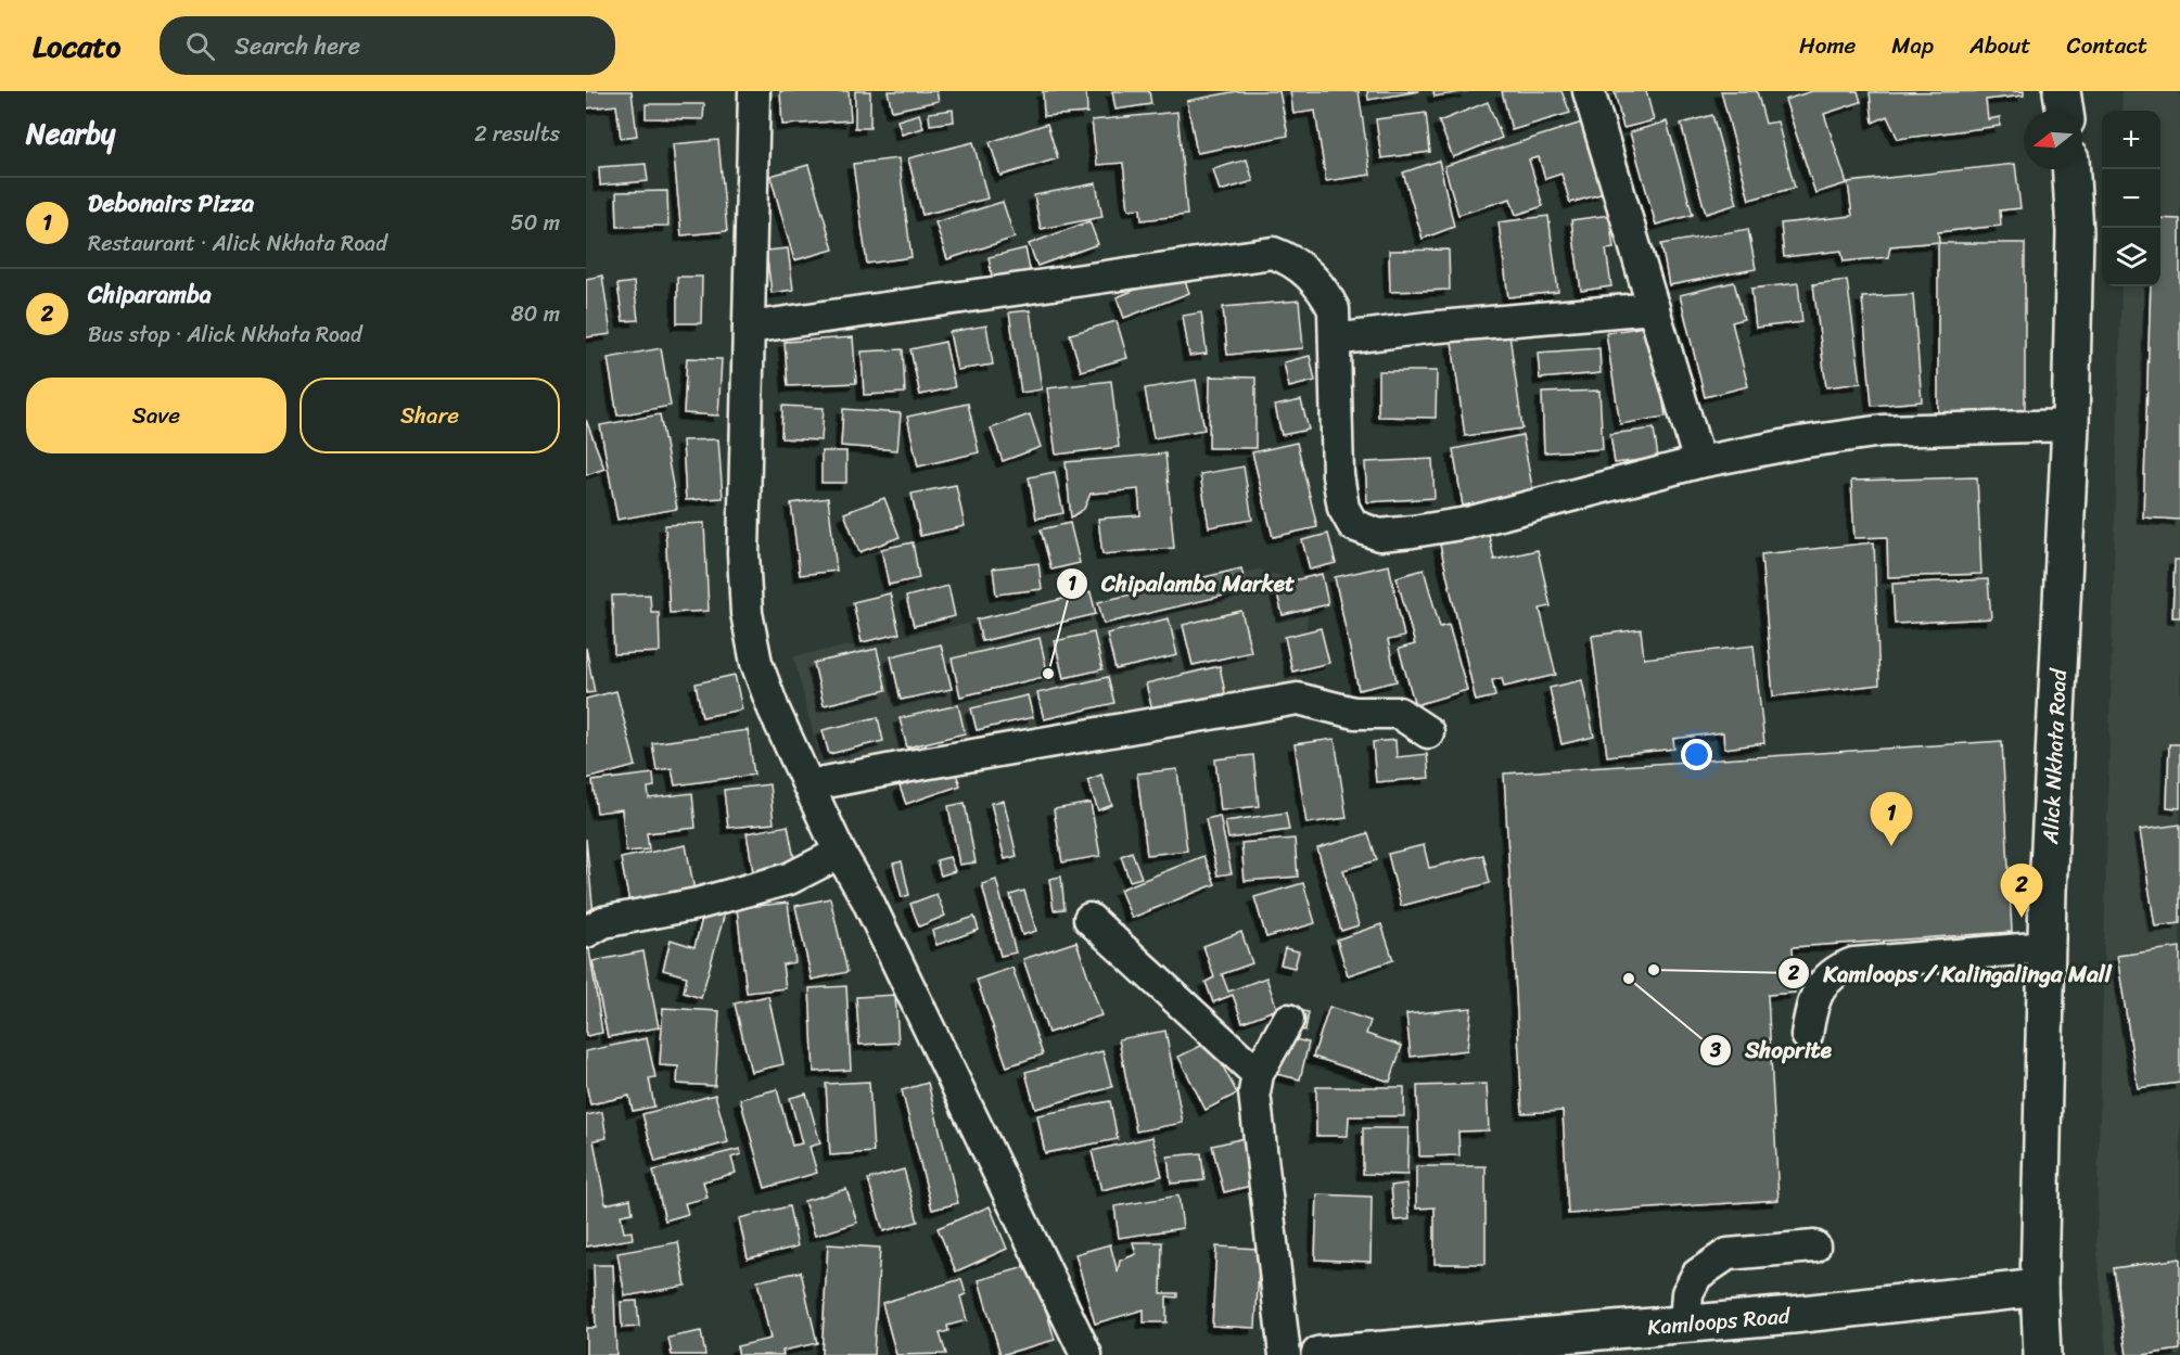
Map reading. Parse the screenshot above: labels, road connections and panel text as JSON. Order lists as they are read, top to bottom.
{
  "streets": {
    "main road": ["Alick Nkhata Road", "Kamloops Road"]
  },
  "crossings": [
    ["Alick Nkhata Road", "Kamloops Road"]
  ],
  "places": ["Chipalamba Market", "Kamloops / Kalingalinga Mall", "Shoprite"],
  "north": "left",
  "page": {
    "header": "Locato",
    "search": "Search here",
    "nav": [
      "Home",
      "Map",
      "About",
      "Contact"
    ],
    "heading": ["Nearby", "2 results"],
    "map_buttons": ["+", "−"],
    "list": [
      {
        "mark": "1",
        "name": "Debonairs Pizza",
        "note": "Restaurant · Alick Nkhata Road",
        "value": "50 m"
      },
      {
        "mark": "2",
        "name": "Chiparamba",
        "note": "Bus stop · Alick Nkhata Road",
        "value": "80 m"
      }
    ],
    "buttons": ["Save", "Share"],
    "pins": ["1", "2"]
  }
}
